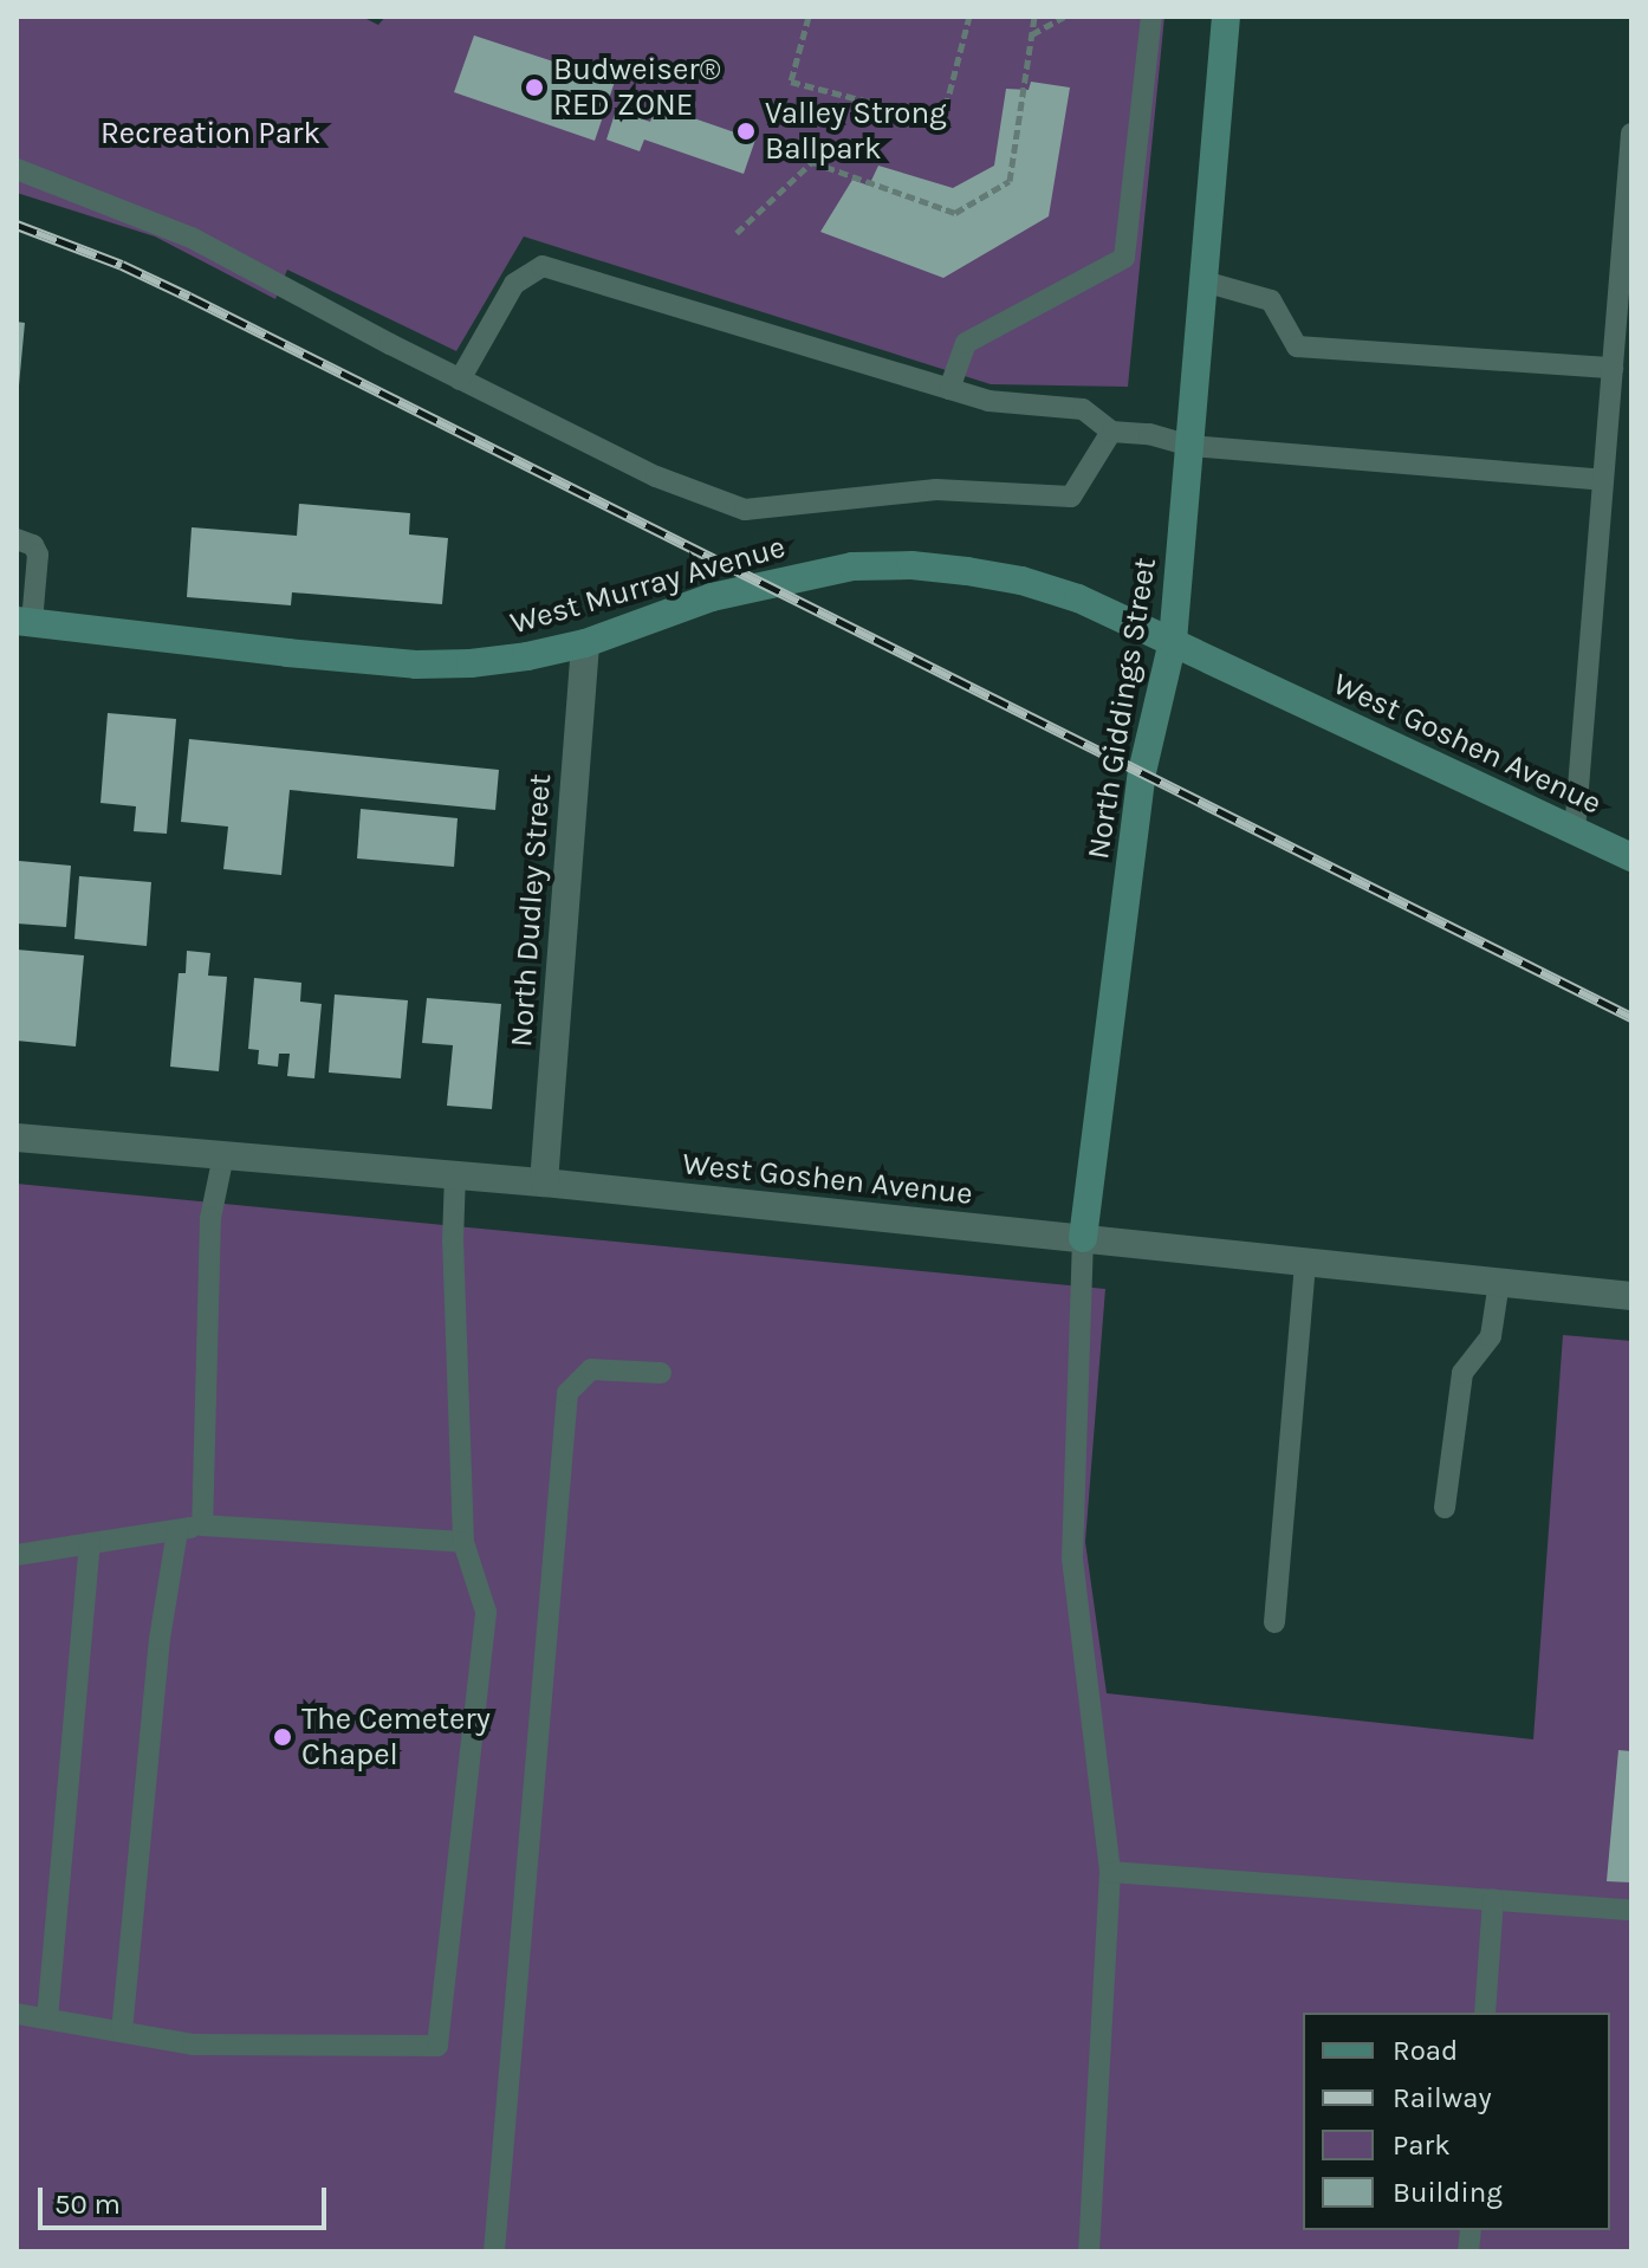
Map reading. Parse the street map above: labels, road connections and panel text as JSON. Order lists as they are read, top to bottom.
{
  "streets": {
    "main road": ["West Murray Avenue", "North Giddings Street", "West Goshen Avenue"],
    "street": ["North Dudley Street"]
  },
  "crossings": [
    ["West Murray Avenue", "North Giddings Street"],
    ["West Murray Avenue", "West Goshen Avenue"],
    ["West Murray Avenue", "North Dudley Street"],
    ["North Giddings Street", "West Goshen Avenue"],
    ["West Goshen Avenue", "North Dudley Street"]
  ],
  "parks": ["Recreation Park"],
  "places": ["Budweiser® RED ZONE", "Valley Strong Ballpark", "The Cemetery Chapel"],
  "legend": [
    "Road",
    "Railway",
    "Park",
    "Building"
  ],
  "scale_bar": "50 m"
}
